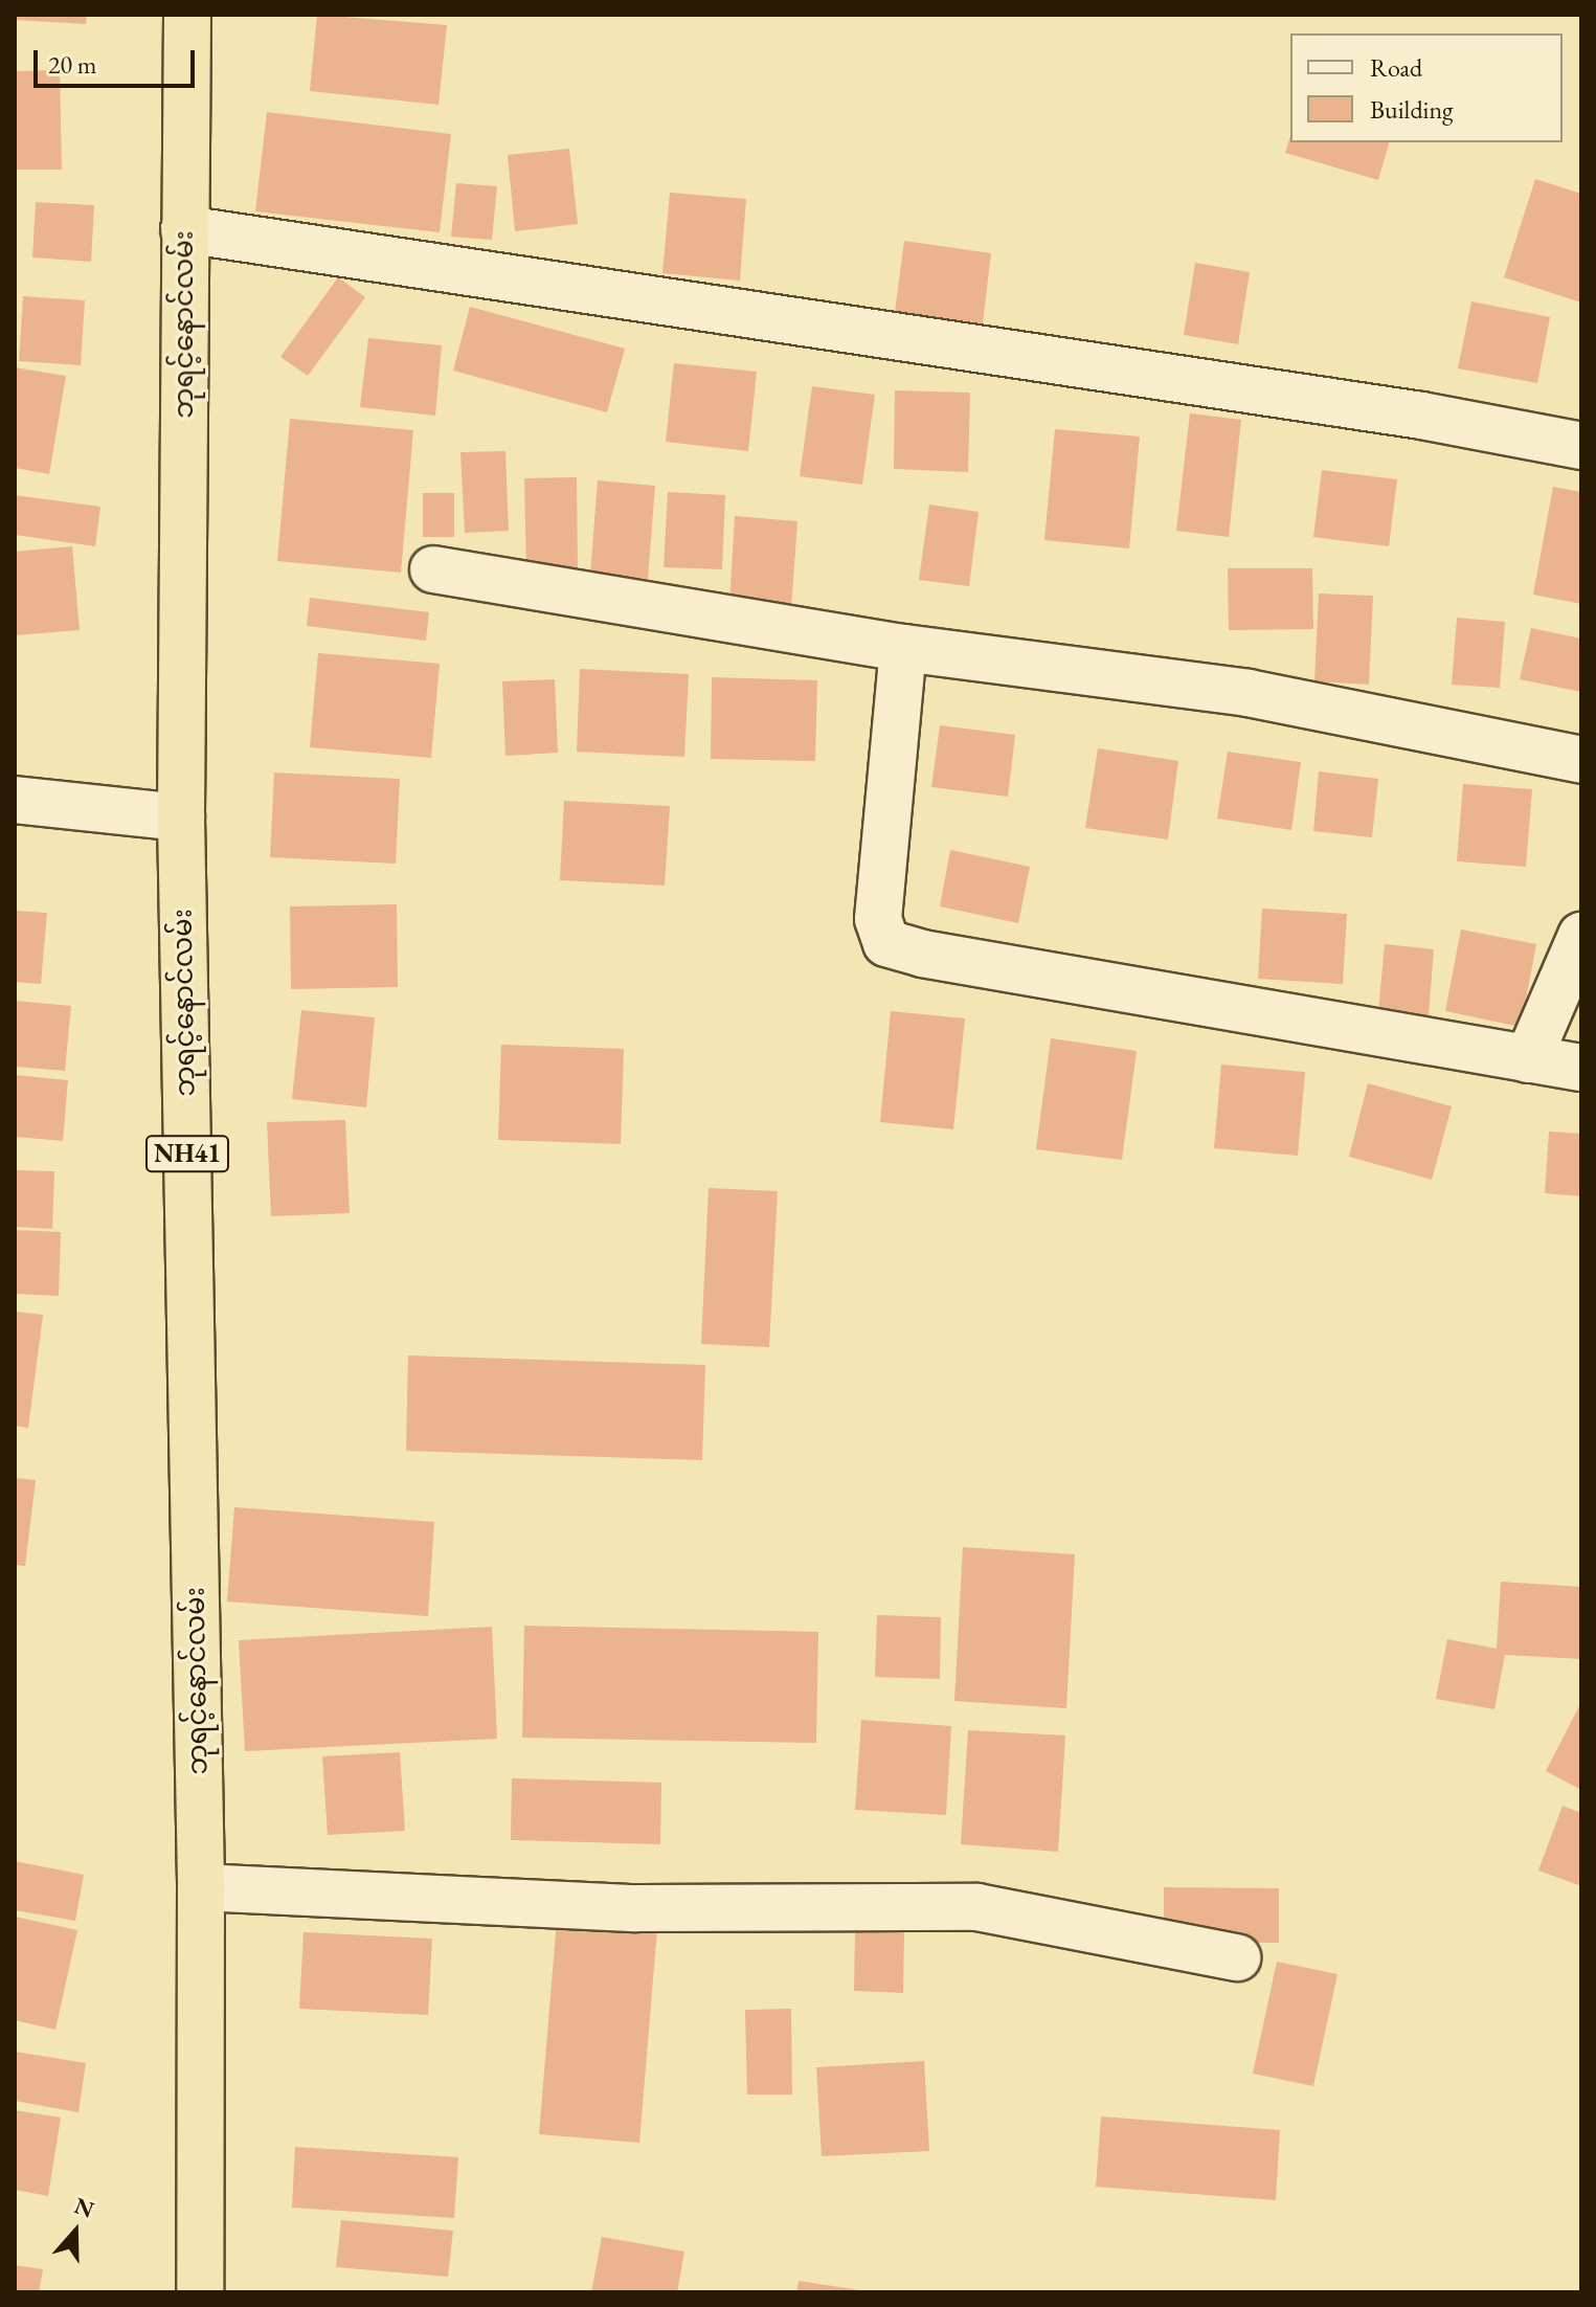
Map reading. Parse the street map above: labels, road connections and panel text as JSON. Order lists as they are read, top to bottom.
{
  "streets": {
    "highway": ["ဘုရင့်နောင်လမ်း", "NH41"]
  },
  "legend": ["Road", "Building"],
  "scale_bar": "20 m",
  "north": "top"
}
